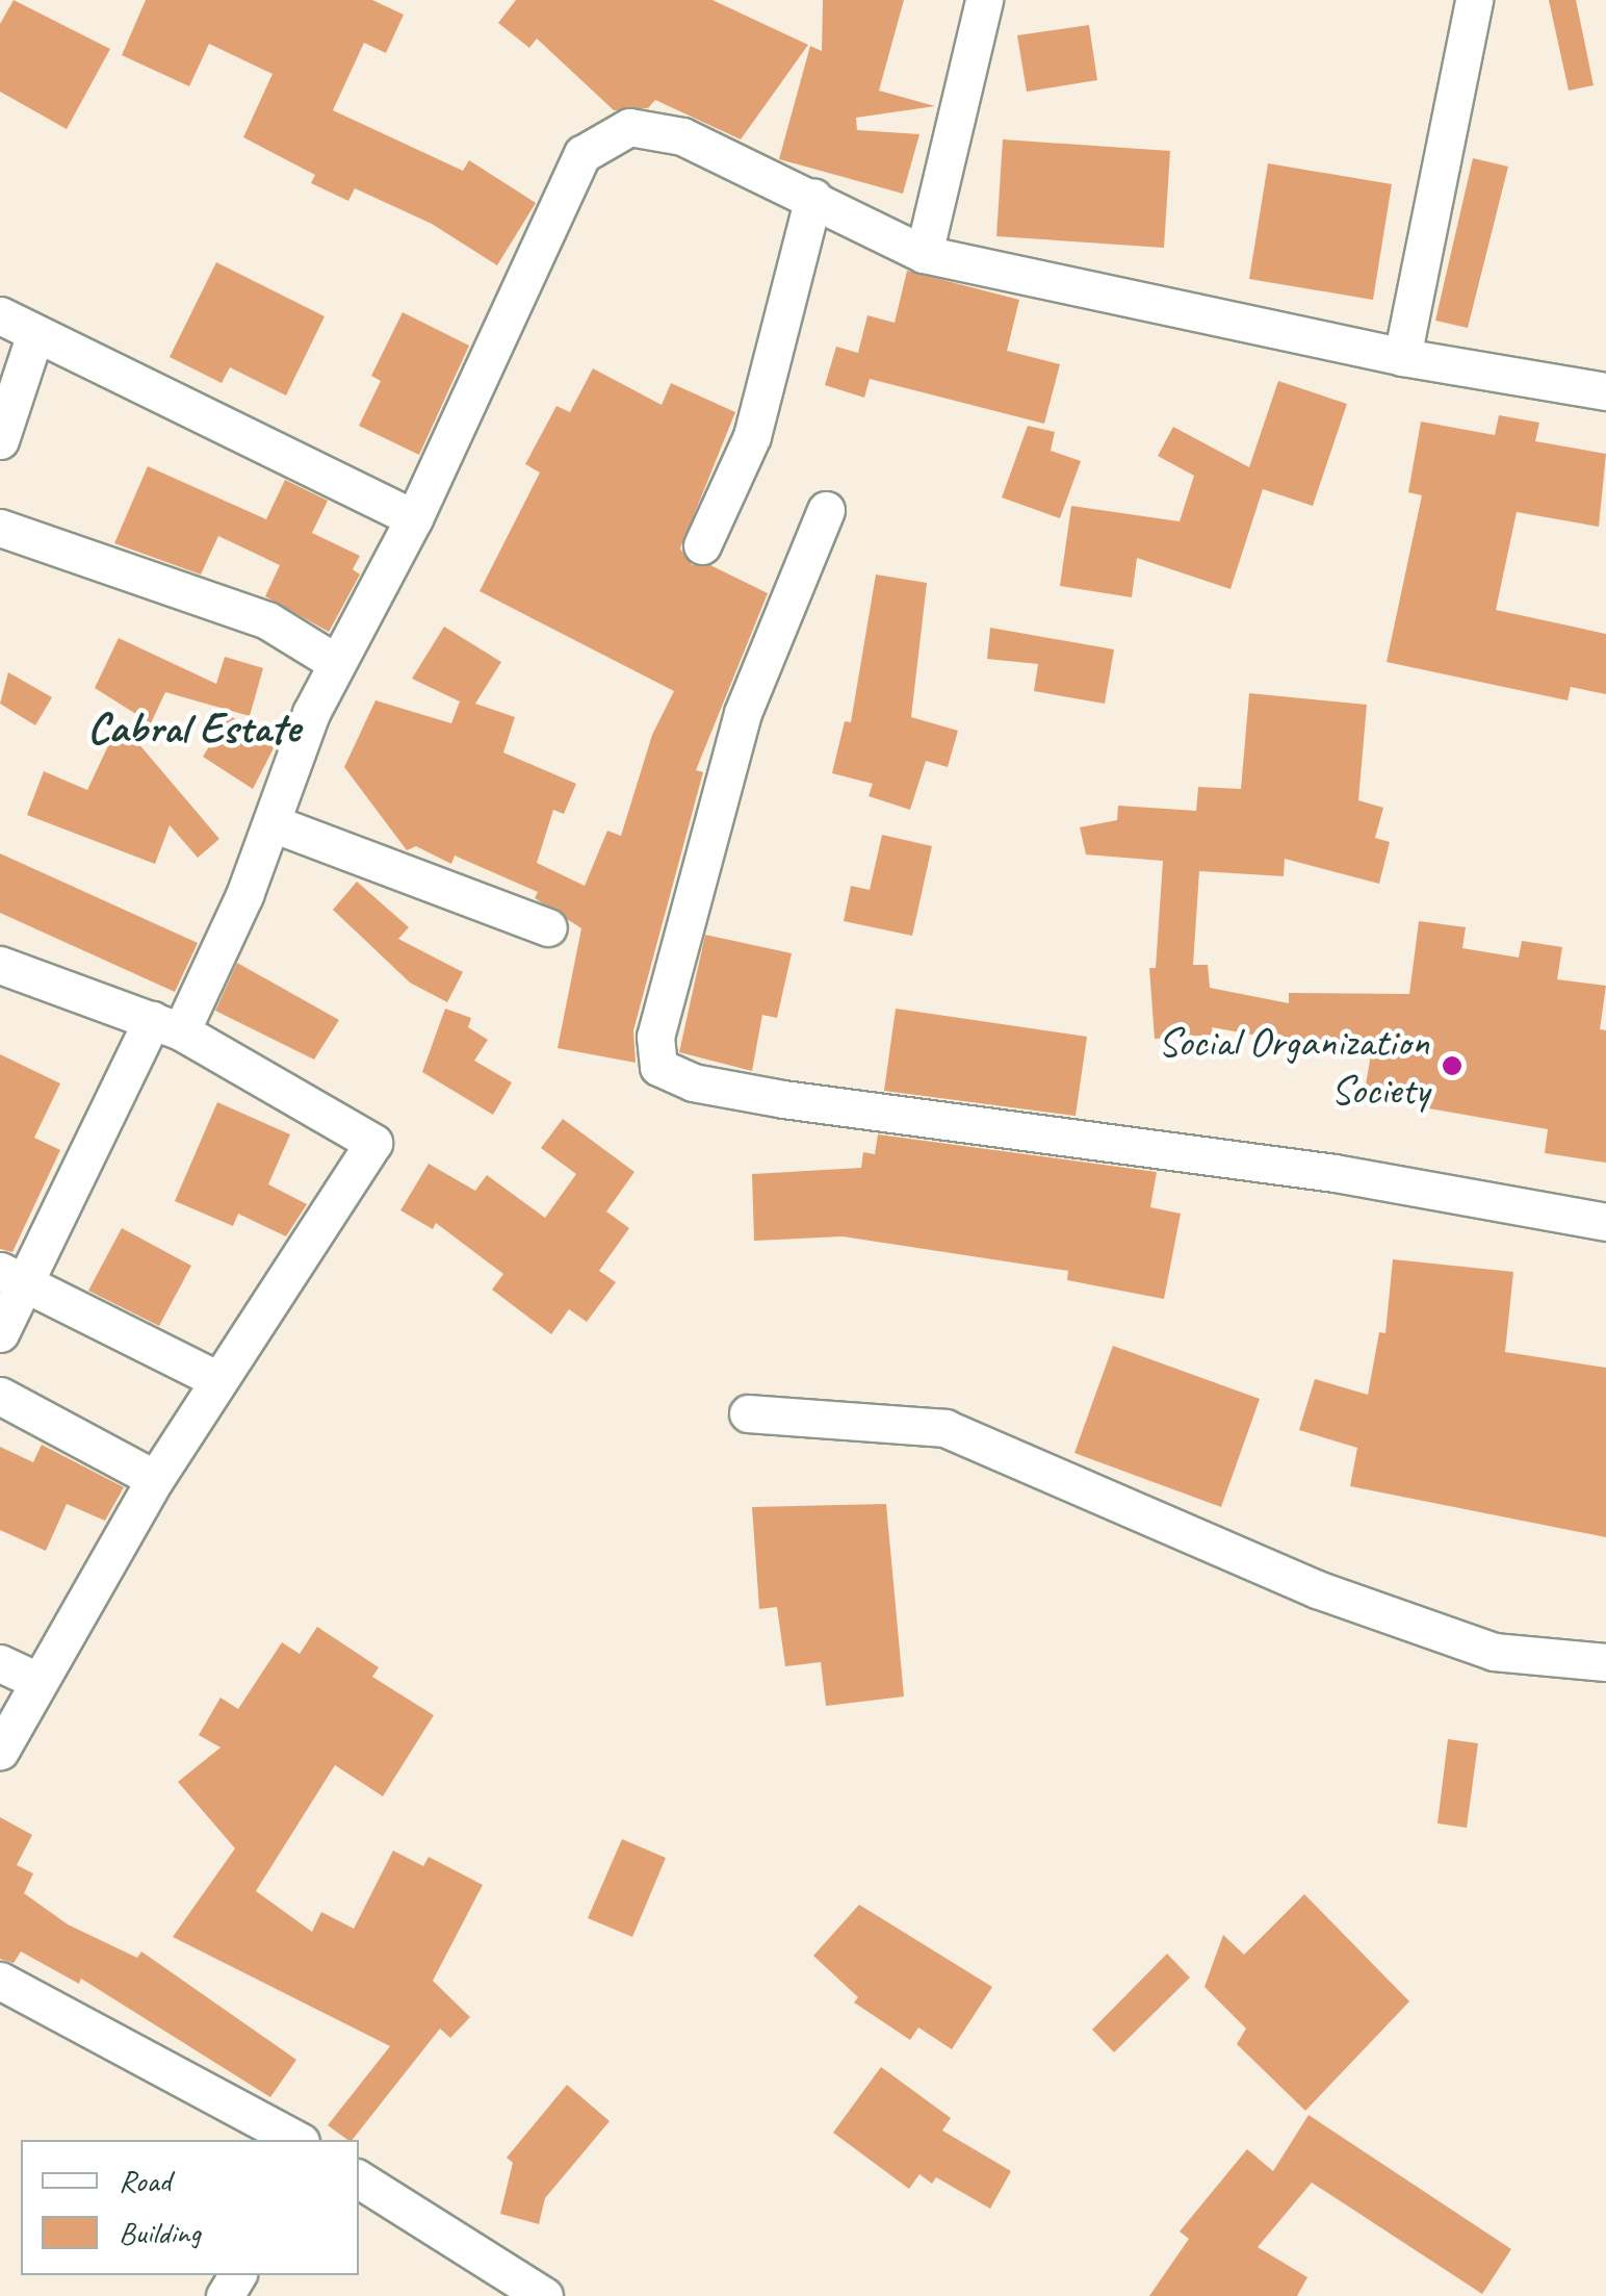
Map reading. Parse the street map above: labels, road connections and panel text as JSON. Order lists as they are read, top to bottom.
{
  "districts": ["Cabral Estate"],
  "places": ["Social Organization Society"],
  "legend": ["Road", "Building"]
}
